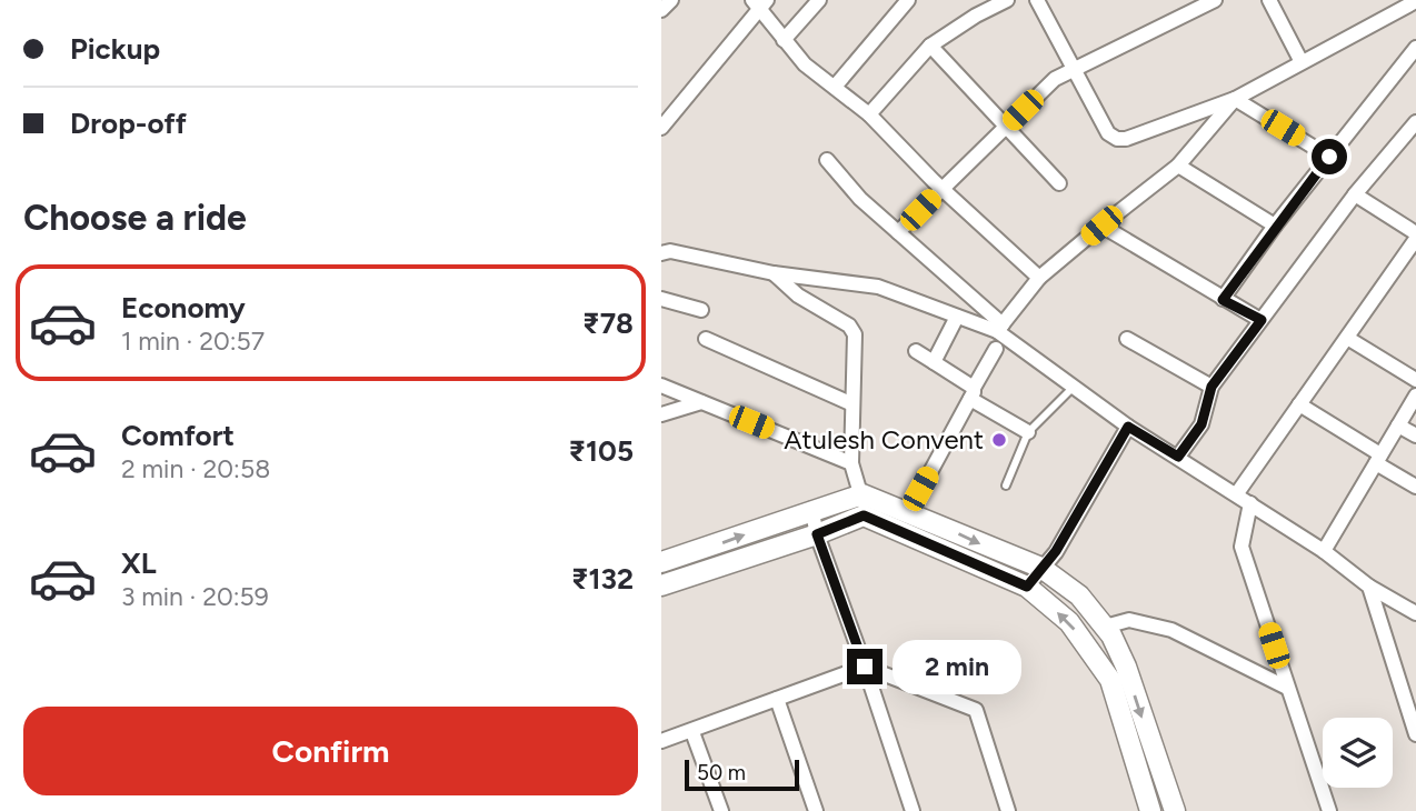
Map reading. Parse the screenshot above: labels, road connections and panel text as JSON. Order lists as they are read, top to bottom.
{
  "places": ["Atulesh Convent"],
  "scale_bar": "50 m",
  "page": {
    "banner": ["Pickup", "Drop-off"],
    "heading": "Choose a ride",
    "list": [
      {
        "name": "Economy",
        "note": "1 min · 20:57",
        "value": "₹78"
      },
      {
        "name": "Comfort",
        "note": "2 min · 20:58",
        "value": "₹105"
      },
      {
        "name": "XL",
        "note": "3 min · 20:59",
        "value": "₹132"
      }
    ],
    "bubble": "2 min",
    "buttons": "Confirm",
    "scale": "50 m"
  }
}
